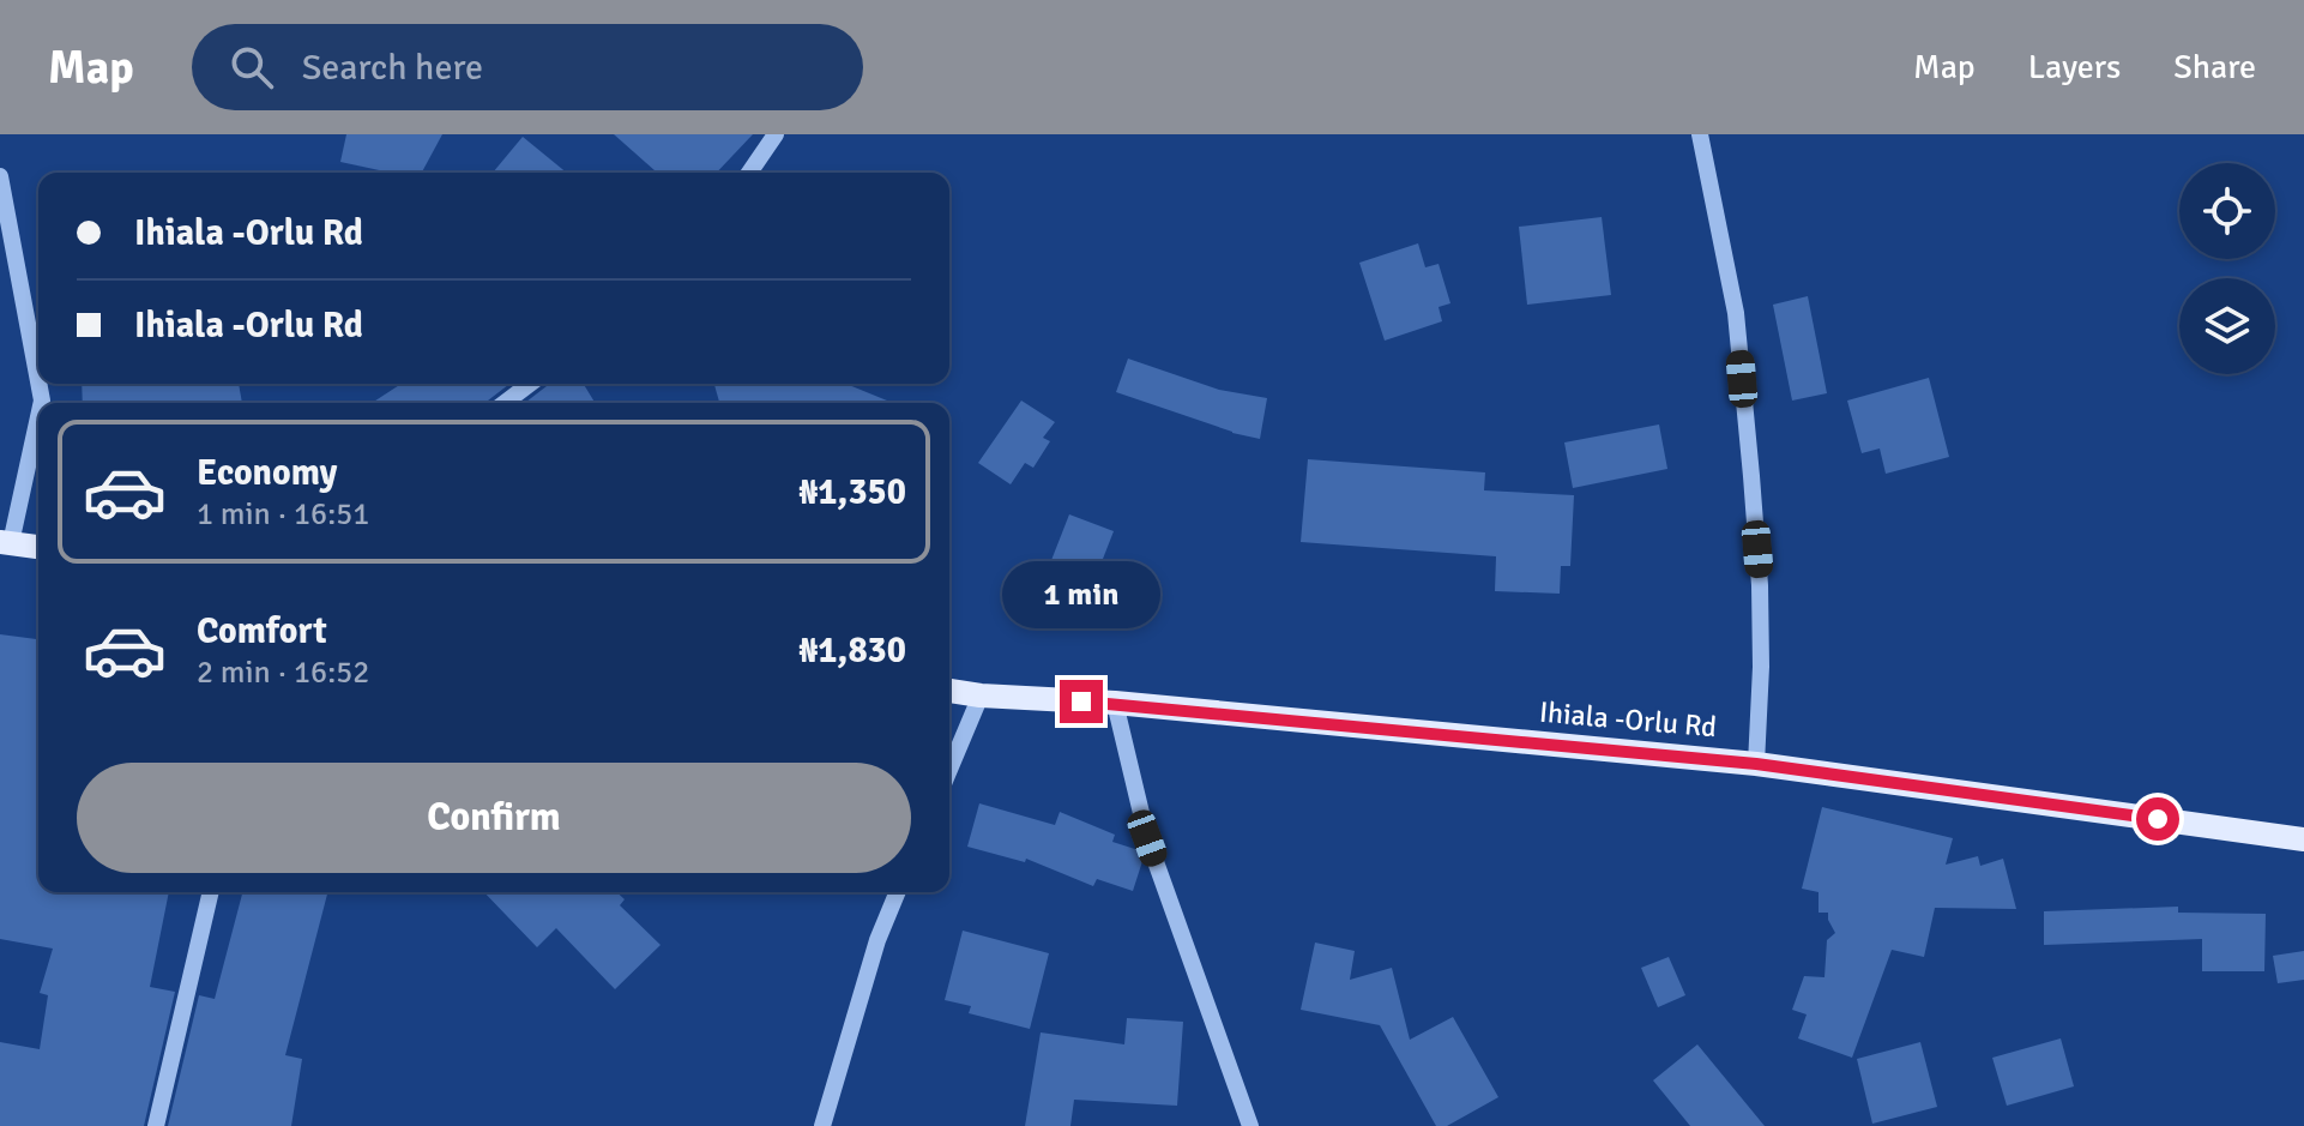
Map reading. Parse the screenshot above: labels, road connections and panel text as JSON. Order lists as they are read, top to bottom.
{
  "streets": {
    "main road": ["Ihiala -Orlu Rd"]
  },
  "page": {
    "header": "Map",
    "search": "Search here",
    "nav": ["Map", "Layers", "Share"],
    "banner": ["Ihiala -Orlu Rd", "Ihiala -Orlu Rd"],
    "list": [
      {
        "name": "Economy",
        "note": "1 min · 16:51",
        "value": "₦1,350"
      },
      {
        "name": "Comfort",
        "note": "2 min · 16:52",
        "value": "₦1,830"
      }
    ],
    "bubble": "1 min",
    "buttons": "Confirm"
  }
}
